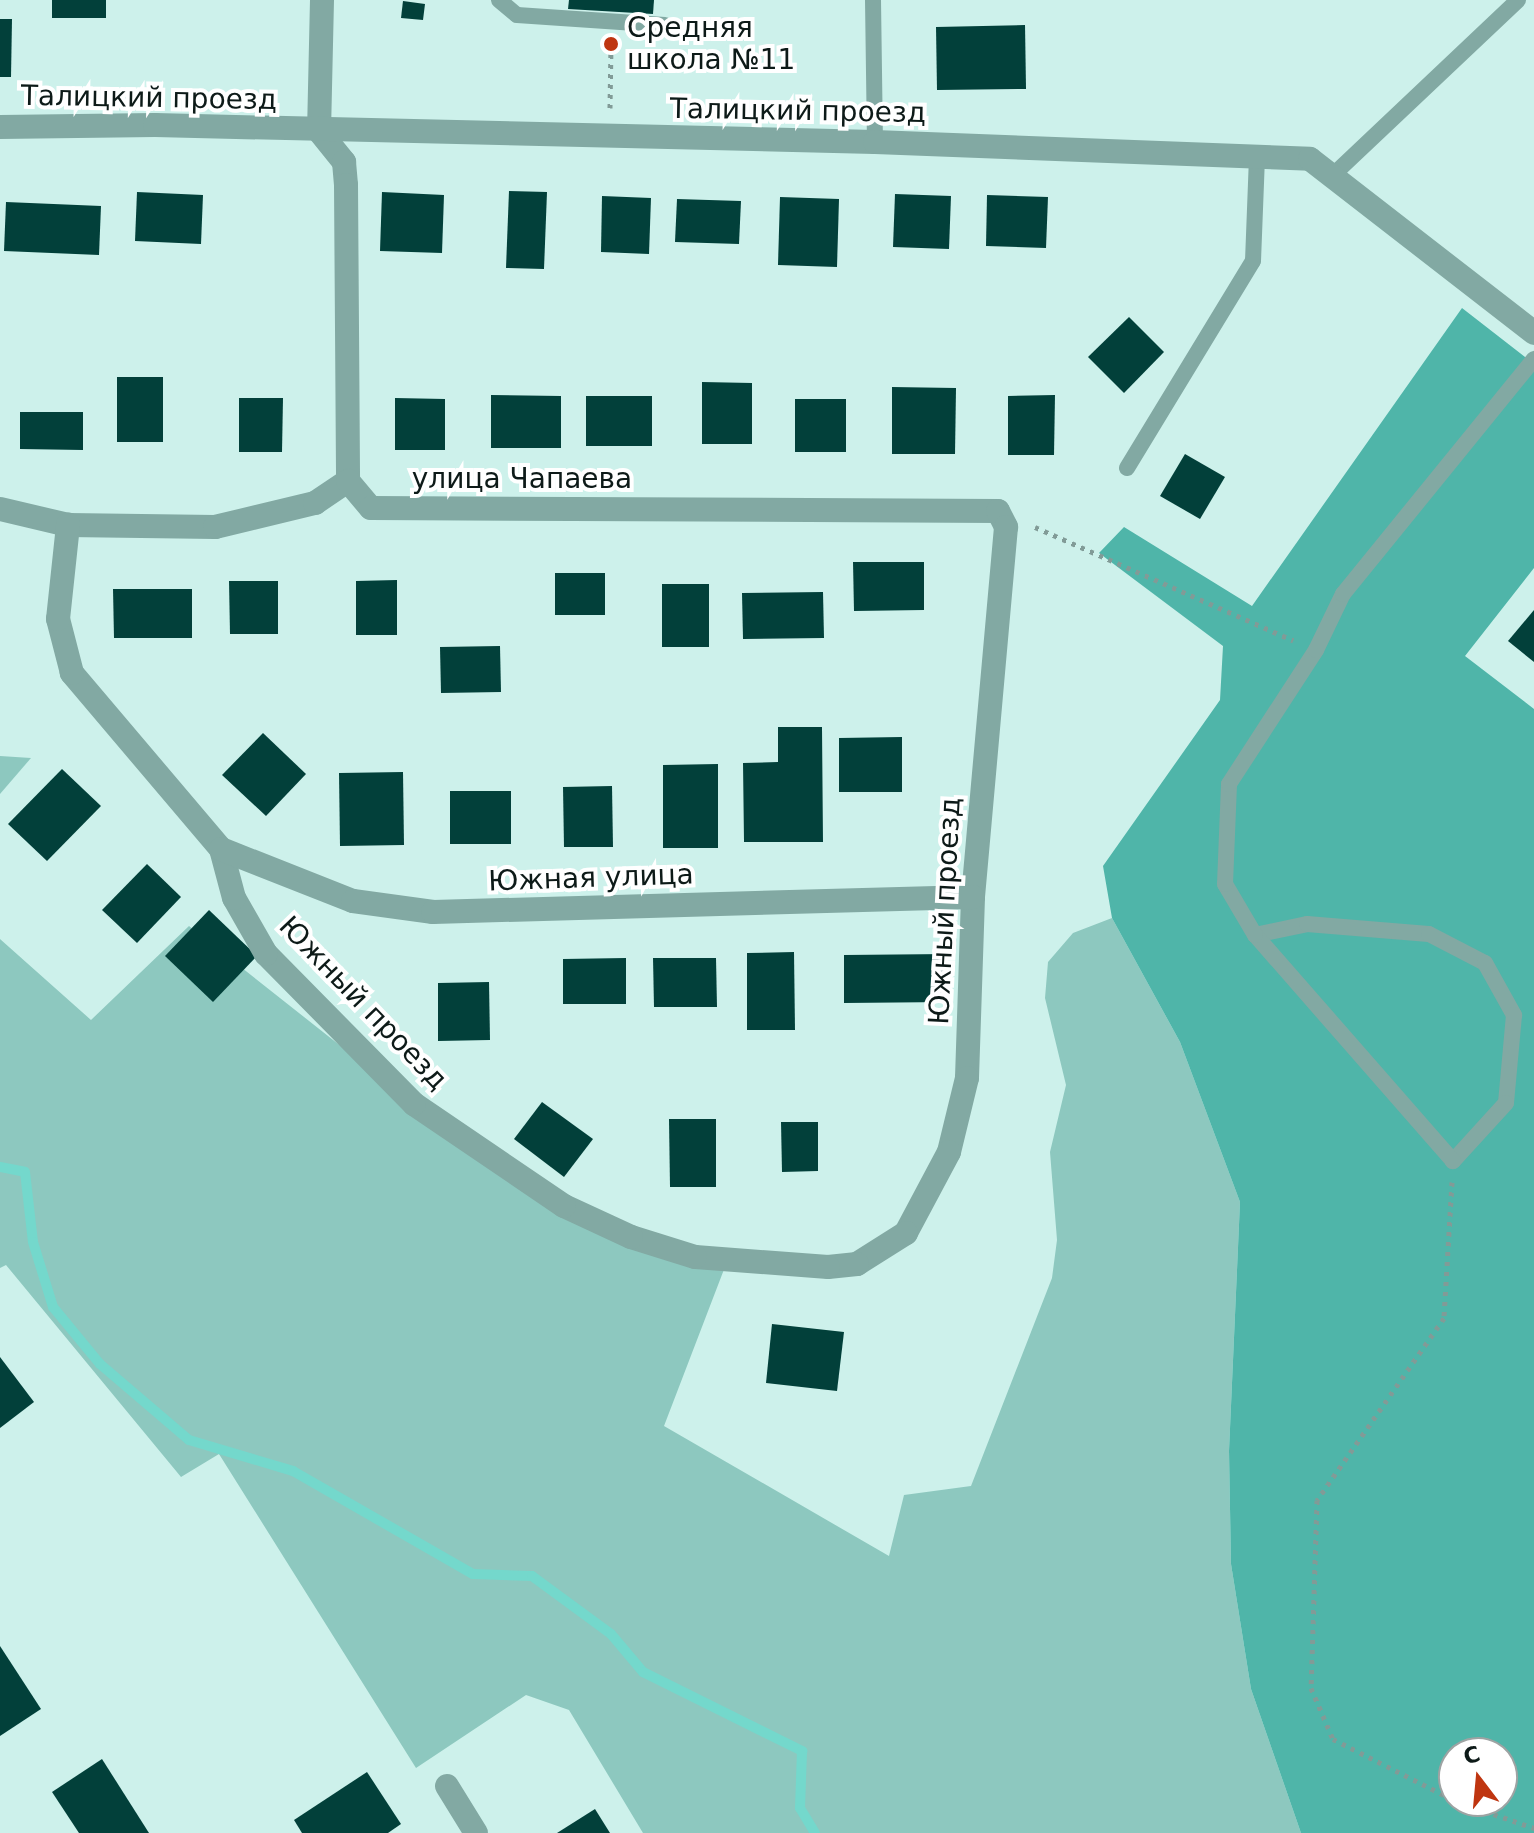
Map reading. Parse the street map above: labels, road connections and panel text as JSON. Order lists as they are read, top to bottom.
{
  "streets": {
    "street": [
      "Талицкий проезд",
      "улица Чапаева",
      "Южная улица",
      "Южный проезд"
    ]
  },
  "crossings": [
    ["улица Чапаева", "Южный проезд"],
    ["Южная улица", "Южный проезд"]
  ],
  "places": ["Средняя школа №11"],
  "north": "top"
}
